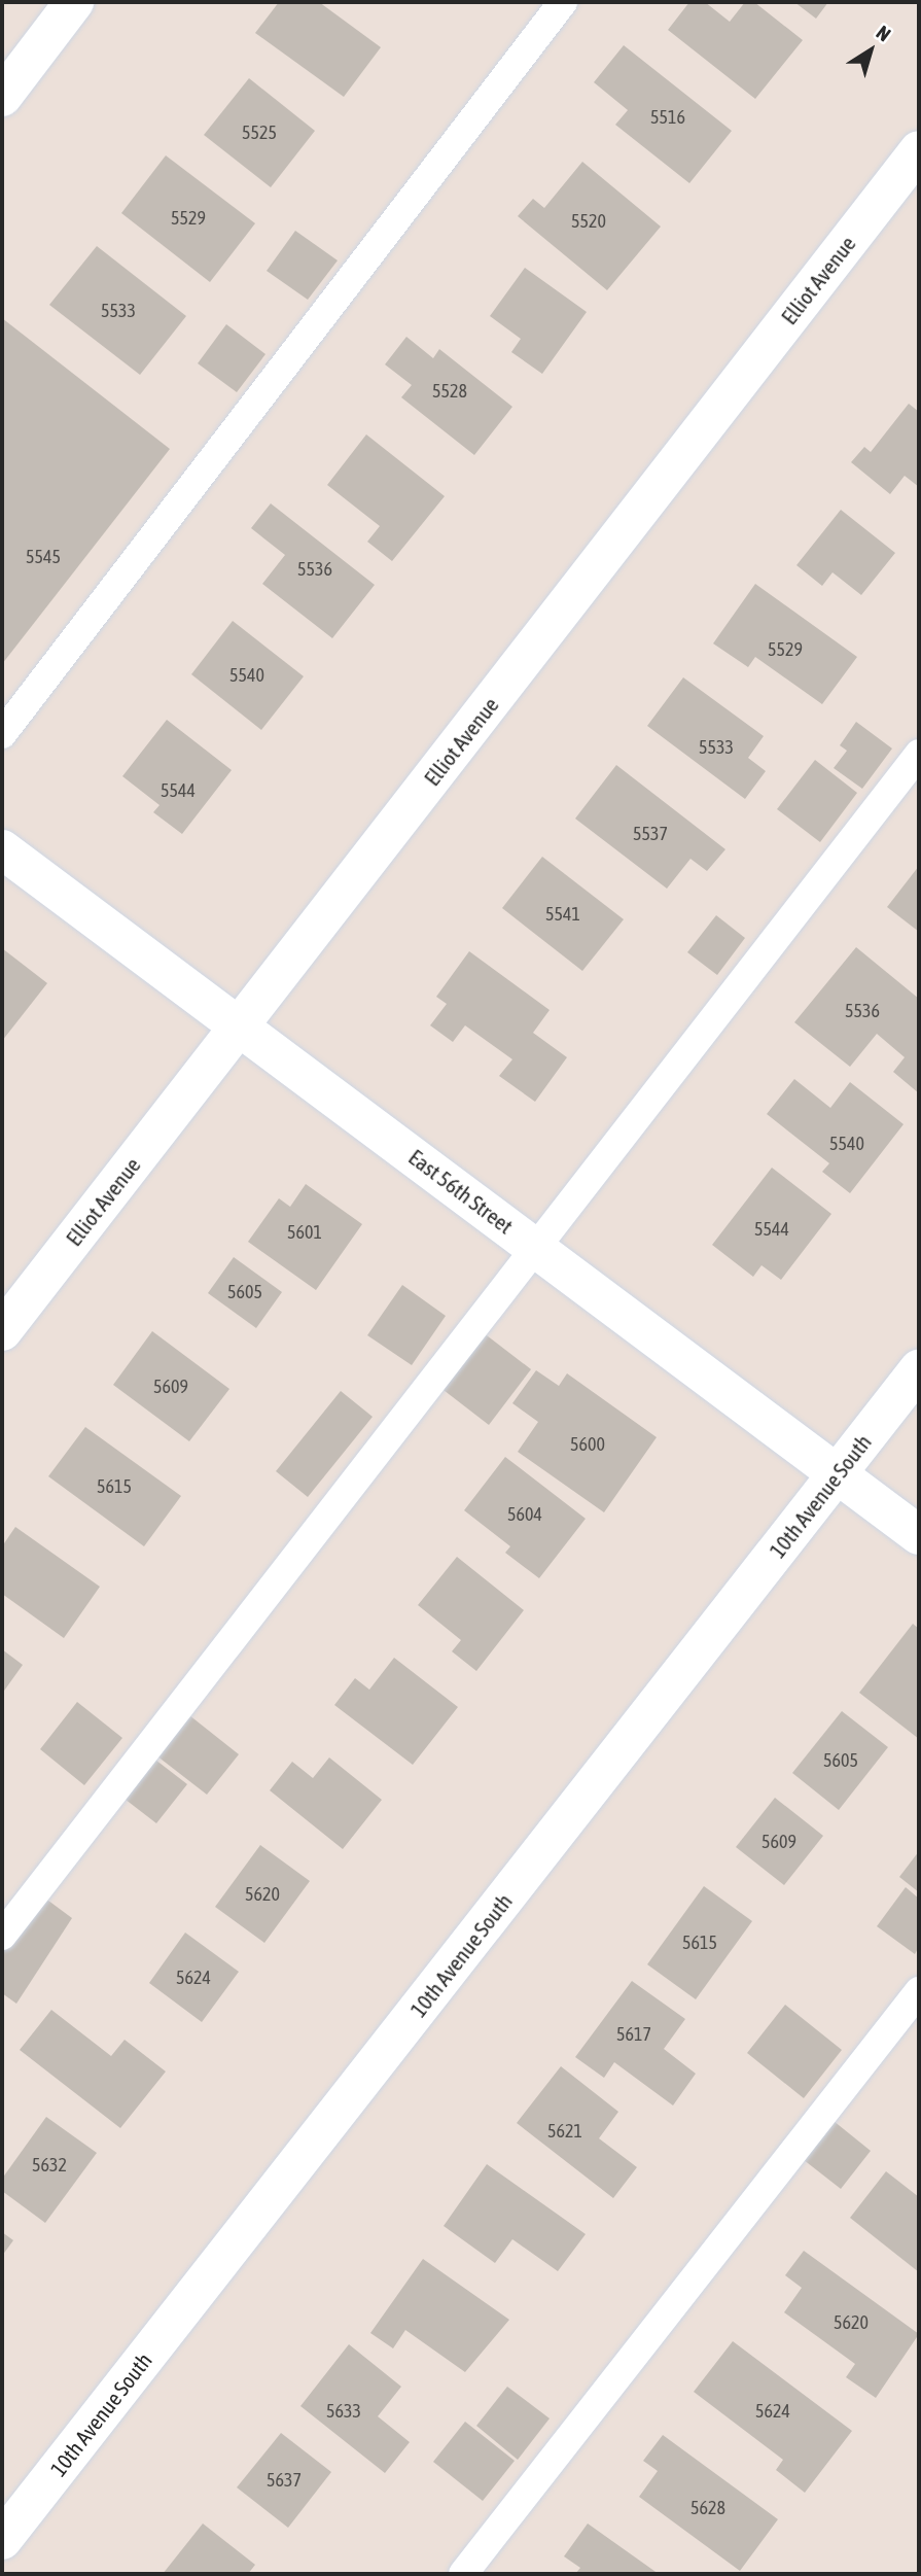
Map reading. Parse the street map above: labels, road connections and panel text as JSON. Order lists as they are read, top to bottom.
{
  "streets": {
    "street": ["Elliot Avenue", "East 56th Street", "10th Avenue South"]
  },
  "crossings": [
    ["Elliot Avenue", "East 56th Street"],
    ["East 56th Street", "10th Avenue South"]
  ],
  "house_numbers": [
    "5516",
    "5525",
    "5529",
    "5520",
    "5533",
    "5528",
    "5545",
    "5536",
    "5529",
    "5540",
    "5533",
    "5544",
    "5537",
    "5541",
    "5536",
    "5540",
    "5544",
    "5601",
    "5605",
    "5609",
    "5600",
    "5615",
    "5604",
    "5605",
    "5609",
    "5620",
    "5615",
    "5624",
    "5617",
    "5621",
    "5632",
    "5620",
    "5633",
    "5624",
    "5637",
    "5628"
  ],
  "north": "top right"
}
